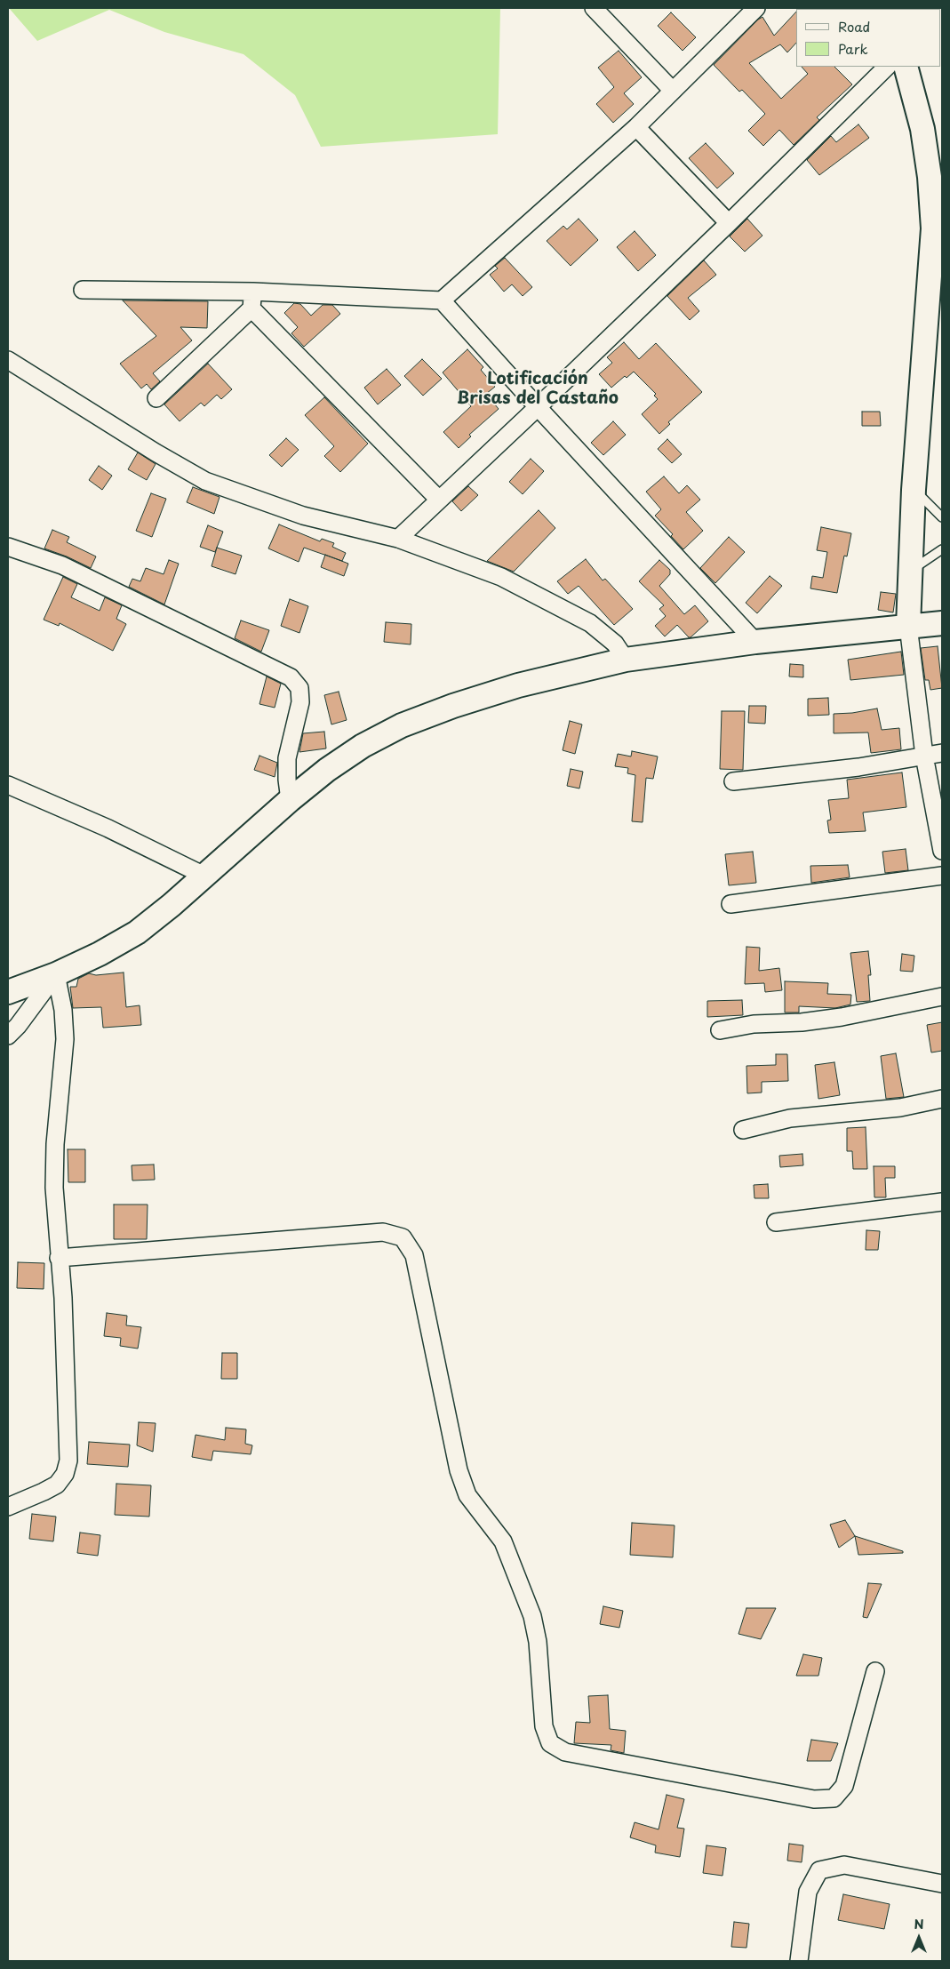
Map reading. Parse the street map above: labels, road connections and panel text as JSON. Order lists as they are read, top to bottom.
{
  "districts": ["Lotificación Brisas del Castaño"],
  "legend": ["Road", "Park"],
  "north": "top"
}
